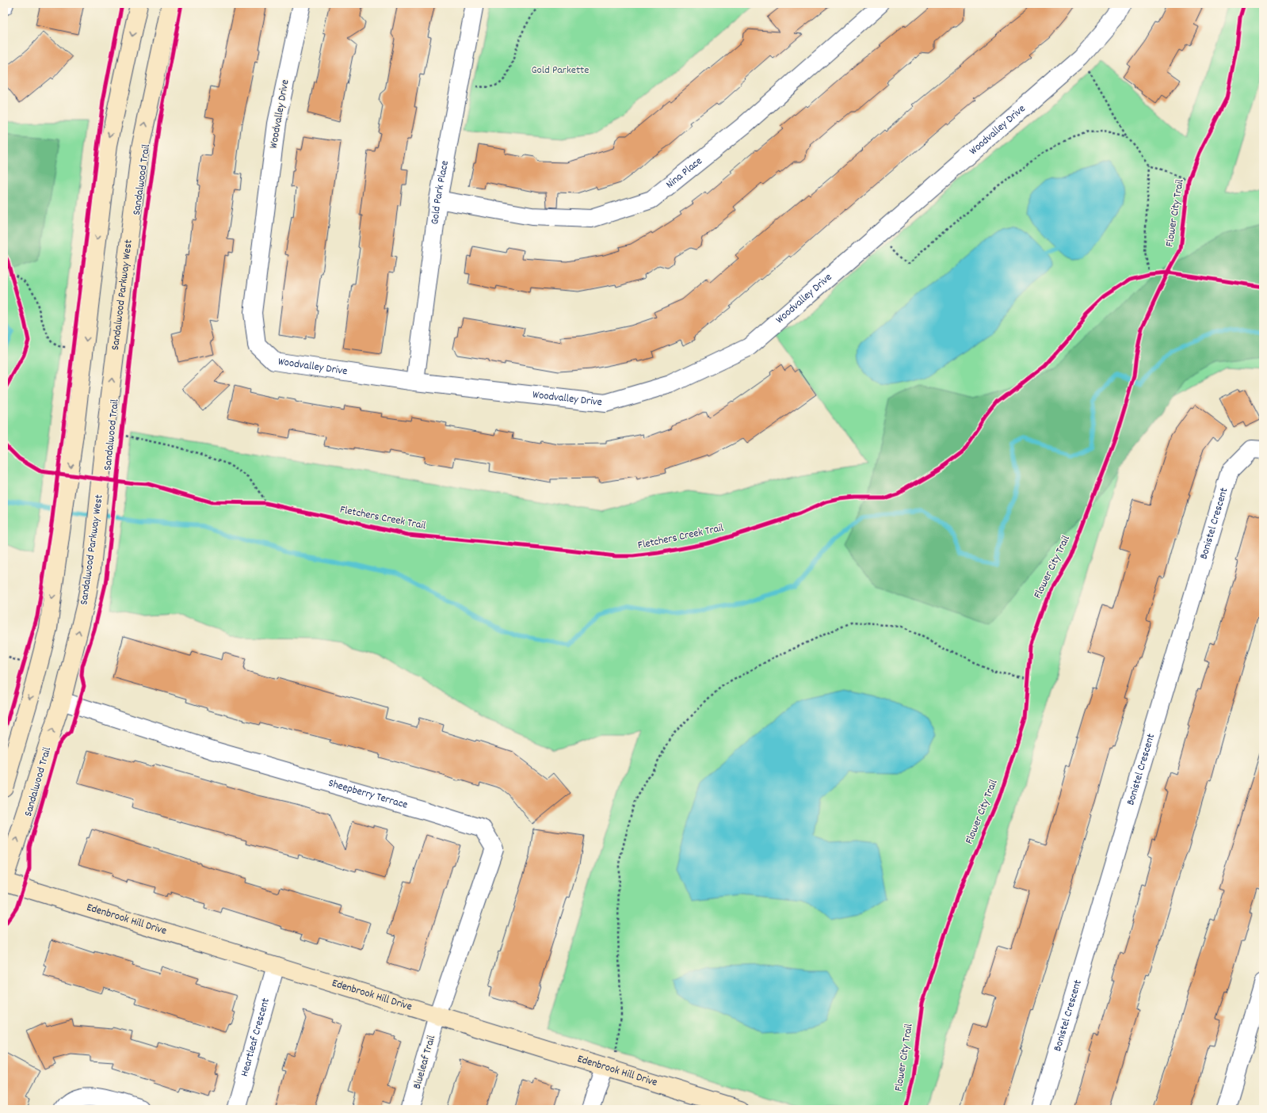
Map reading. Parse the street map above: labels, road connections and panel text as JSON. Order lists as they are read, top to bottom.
{
  "streets": {
    "main road": ["Sandalwood Parkway West", "Edenbrook Hill Drive"],
    "street": [
      "Woodvalley Drive",
      "Nina Place",
      "Gold Park Place",
      "Bonistel Crescent",
      "Sheepberry Terrace",
      "Heartleaf Crescent",
      "Blueleaf Trail"
    ],
    "cycle path": ["Sandalwood Trail", "Flower City Trail", "Fletchers Creek Trail"]
  },
  "crossings": [
    ["Woodvalley Drive", "Gold Park Place"],
    ["Nina Place", "Gold Park Place"],
    ["Flower City Trail", "Fletchers Creek Trail"],
    ["Sandalwood Parkway West", "Sheepberry Terrace"],
    ["Sandalwood Parkway West", "Edenbrook Hill Drive"],
    ["Sheepberry Terrace", "Edenbrook Hill Drive"],
    ["Sheepberry Terrace", "Blueleaf Trail"],
    ["Edenbrook Hill Drive", "Heartleaf Crescent"],
    ["Edenbrook Hill Drive", "Blueleaf Trail"]
  ],
  "parks": ["Gold Parkette"]
}
